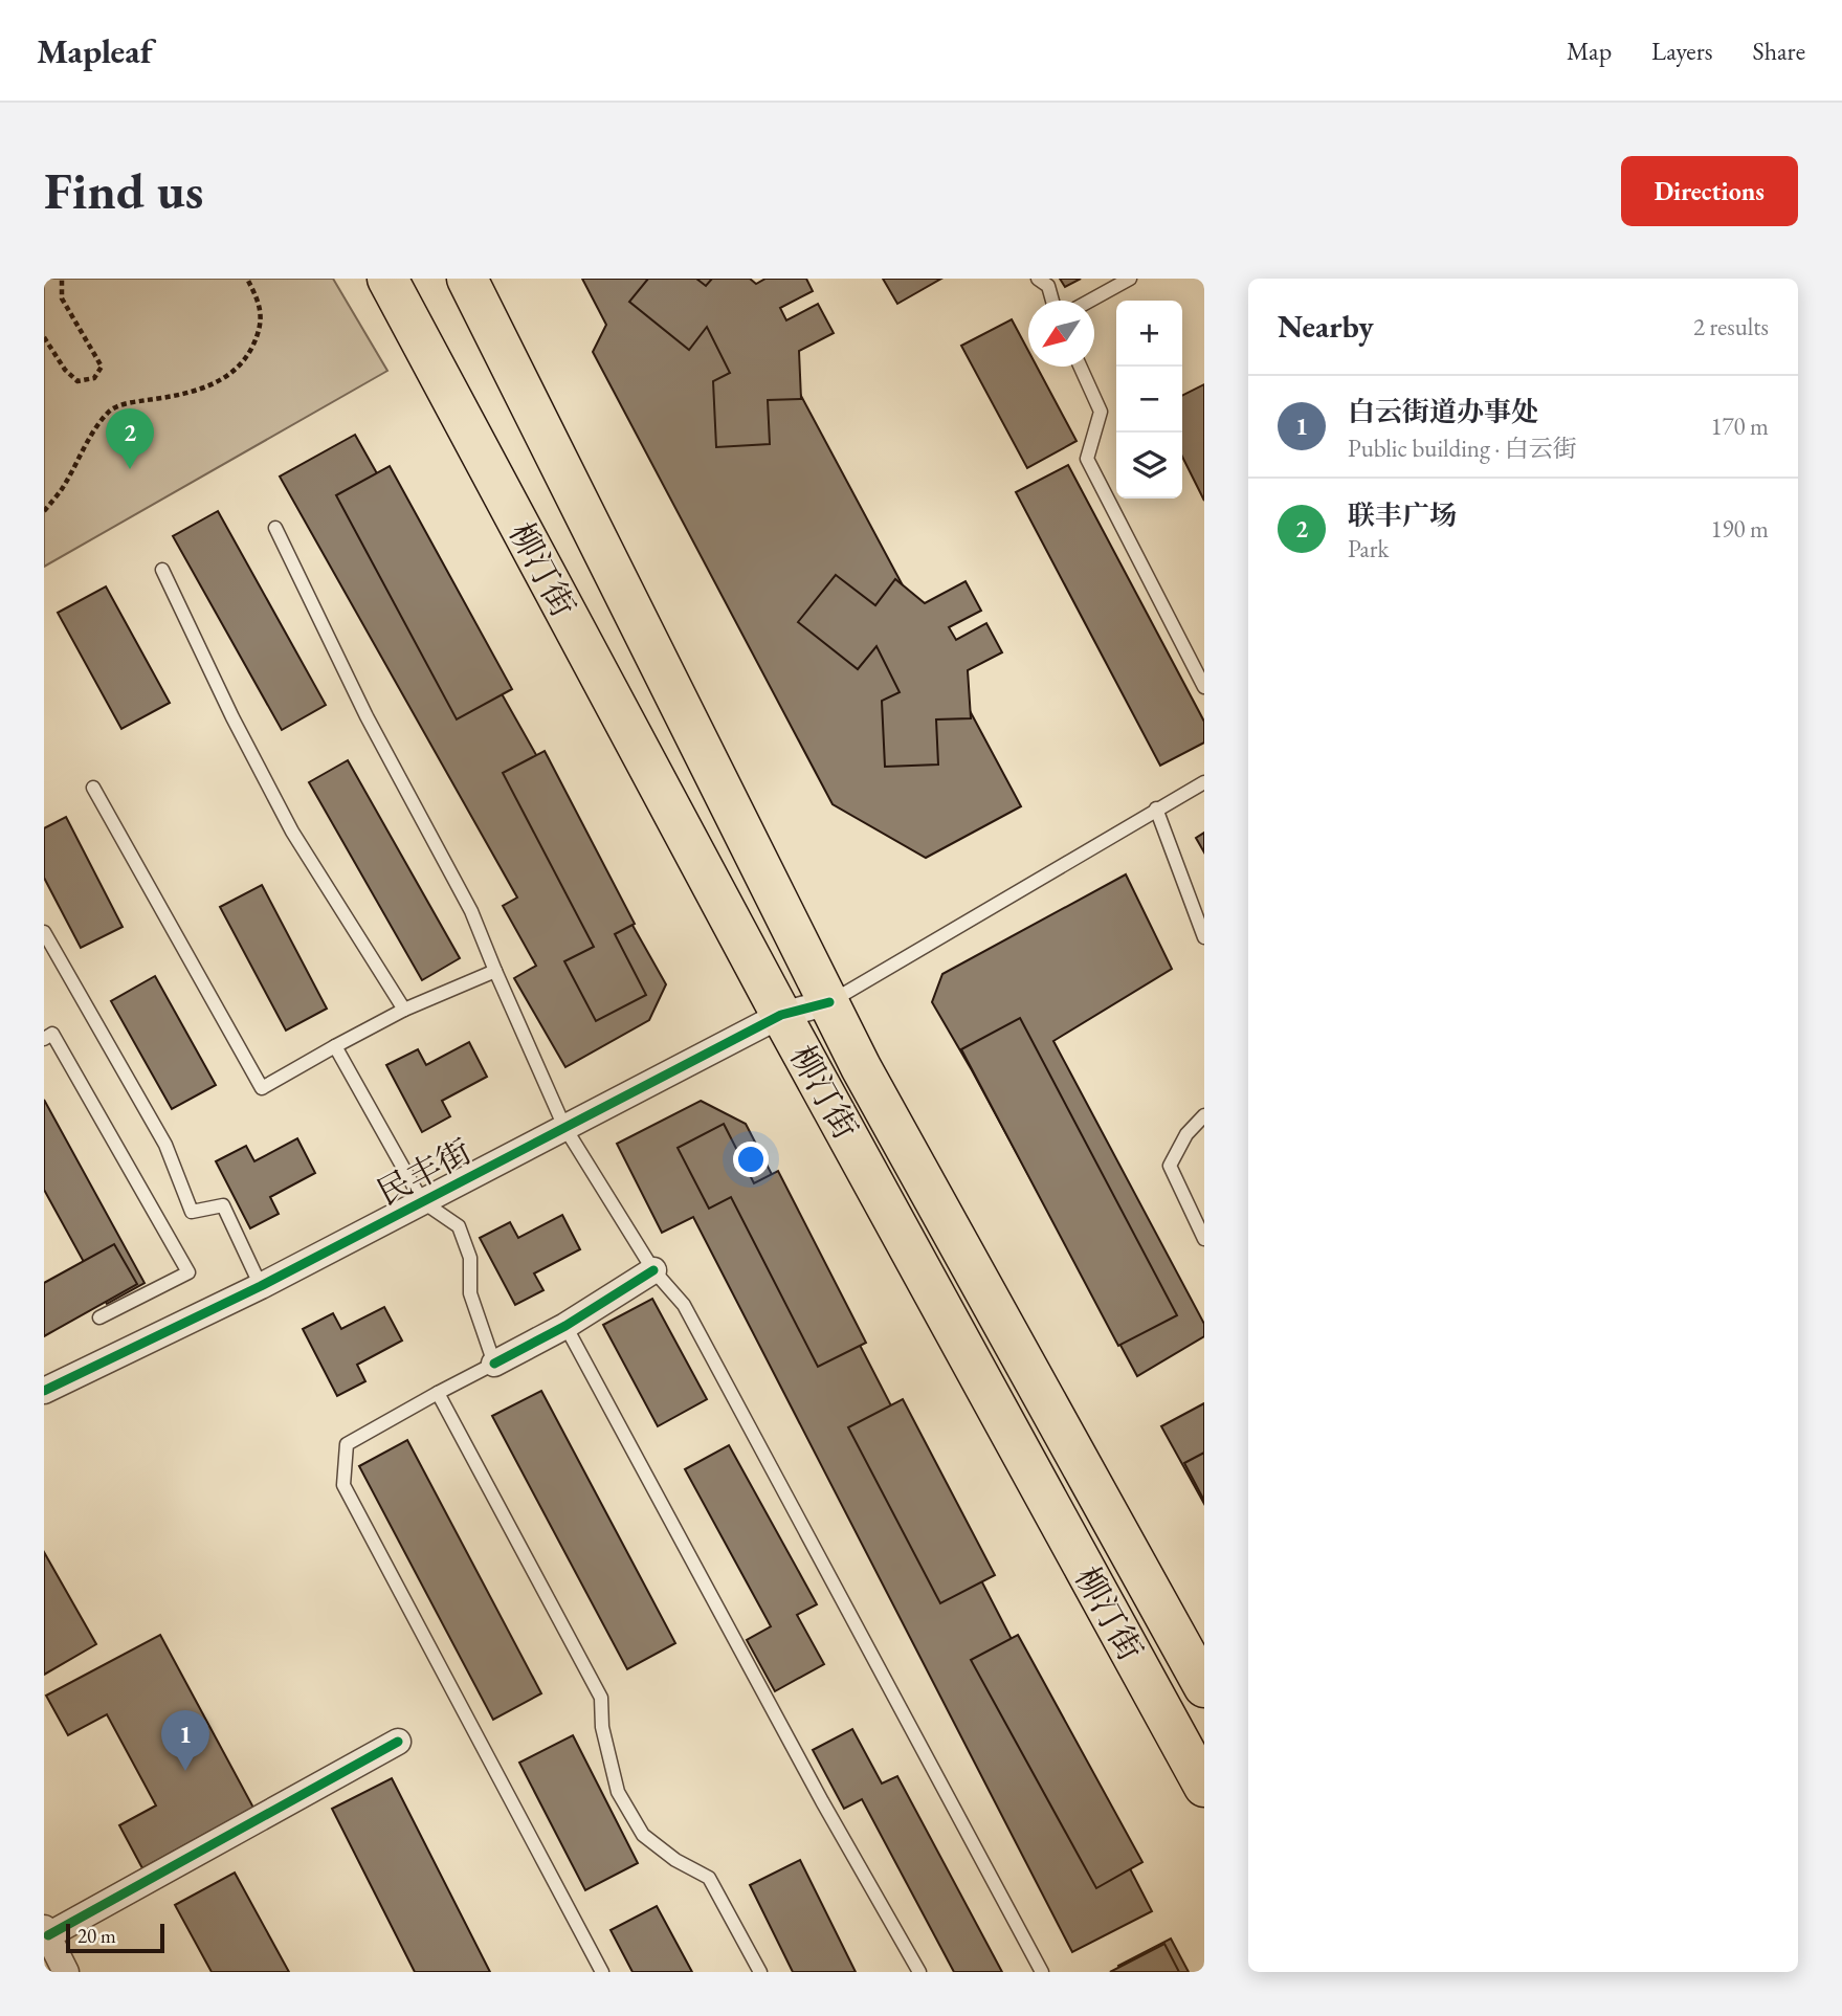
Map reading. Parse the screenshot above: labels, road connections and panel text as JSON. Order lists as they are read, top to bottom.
{
  "streets": {
    "main road": ["柳汀街"],
    "street": ["民丰街"]
  },
  "crossings": [
    ["柳汀街", "民丰街"]
  ],
  "scale_bar": "20 m",
  "north": "bottom left",
  "page": {
    "header": "Mapleaf",
    "nav": ["Map", "Layers", "Share"],
    "buttons": "Directions",
    "title": "Find us",
    "heading": ["Nearby", "2 results"],
    "map_buttons": ["+", "−"],
    "list": [
      {
        "mark": "1",
        "name": "白云街道办事处",
        "note": "Public building · 白云街",
        "value": "170 m"
      },
      {
        "mark": "2",
        "name": "联丰广场",
        "note": "Park",
        "value": "190 m"
      }
    ],
    "pins": ["2", "1"],
    "scale": "20 m"
  }
}
